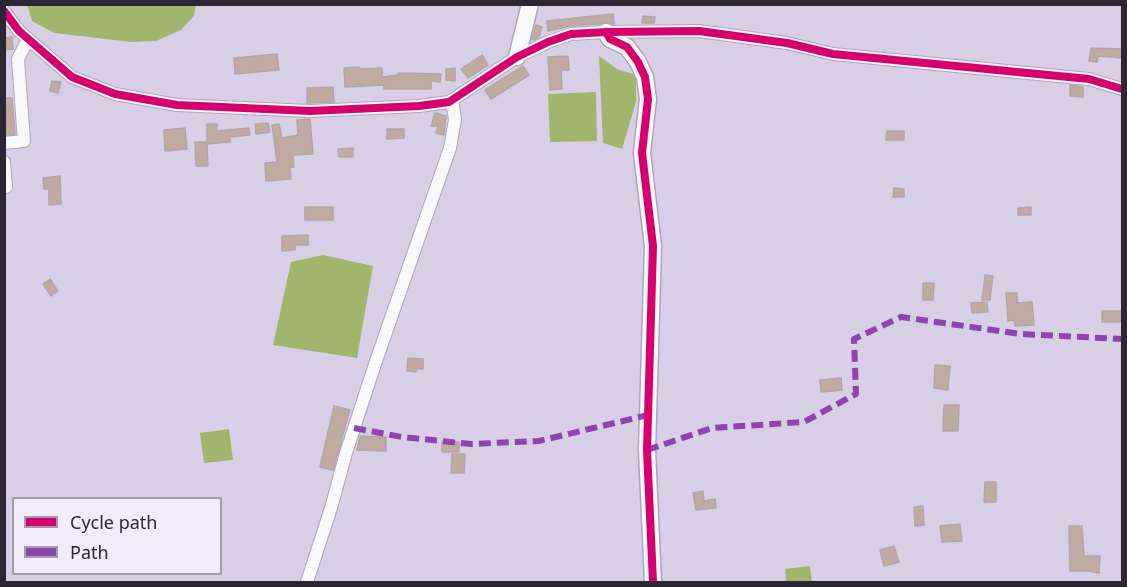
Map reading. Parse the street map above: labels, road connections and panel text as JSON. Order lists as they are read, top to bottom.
{
  "legend": ["Cycle path", "Path"]
}
